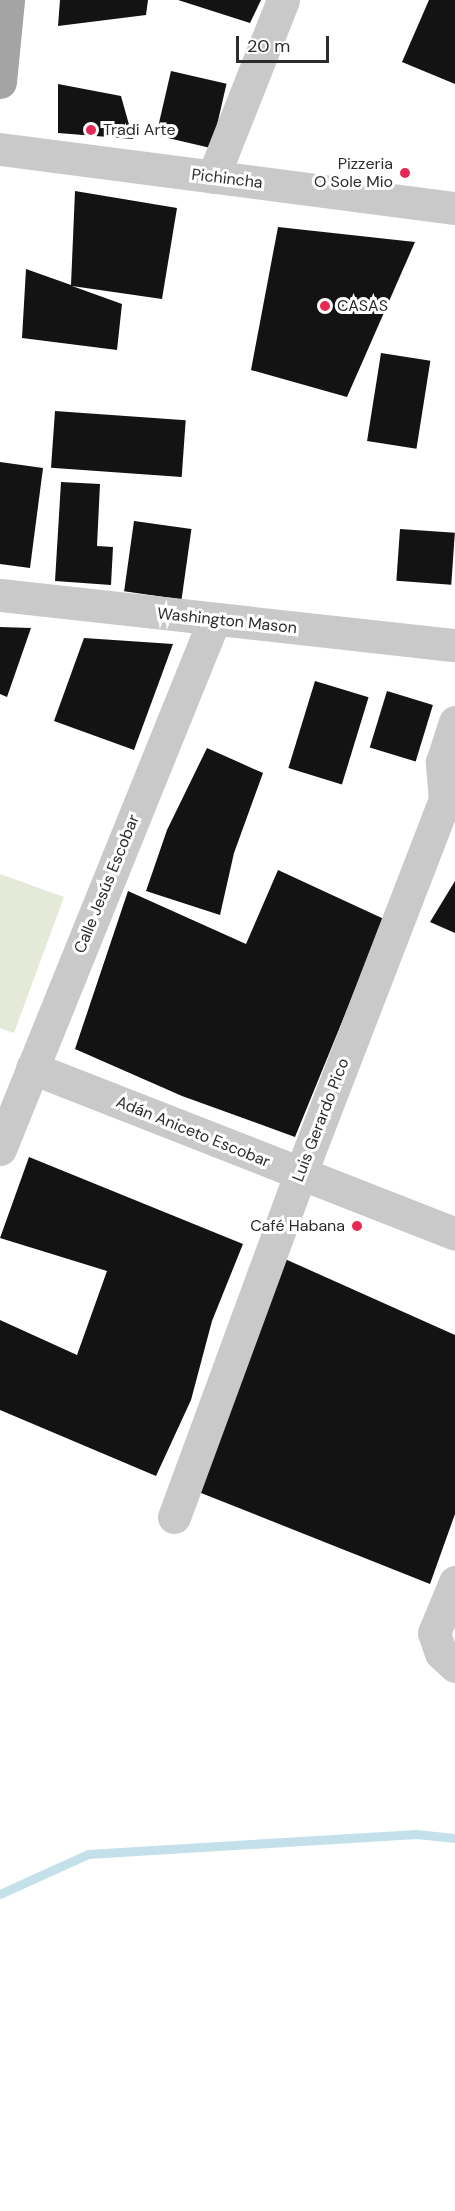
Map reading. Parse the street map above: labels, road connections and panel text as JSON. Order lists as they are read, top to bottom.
{
  "streets": {
    "street": [
      "Pichincha",
      "Washington Mason",
      "Calle Jesús Escobar",
      "Luis Gerardo Pico",
      "Adán Aniceto Escobar"
    ]
  },
  "crossings": [
    ["Washington Mason", "Calle Jesús Escobar"],
    ["Calle Jesús Escobar", "Adán Aniceto Escobar"],
    ["Luis Gerardo Pico", "Adán Aniceto Escobar"]
  ],
  "places": [
    "Tradi Arte",
    "Pizzeria O Sole Mio",
    "CASAS",
    "Café Habana"
  ],
  "scale_bar": "20 m"
}
